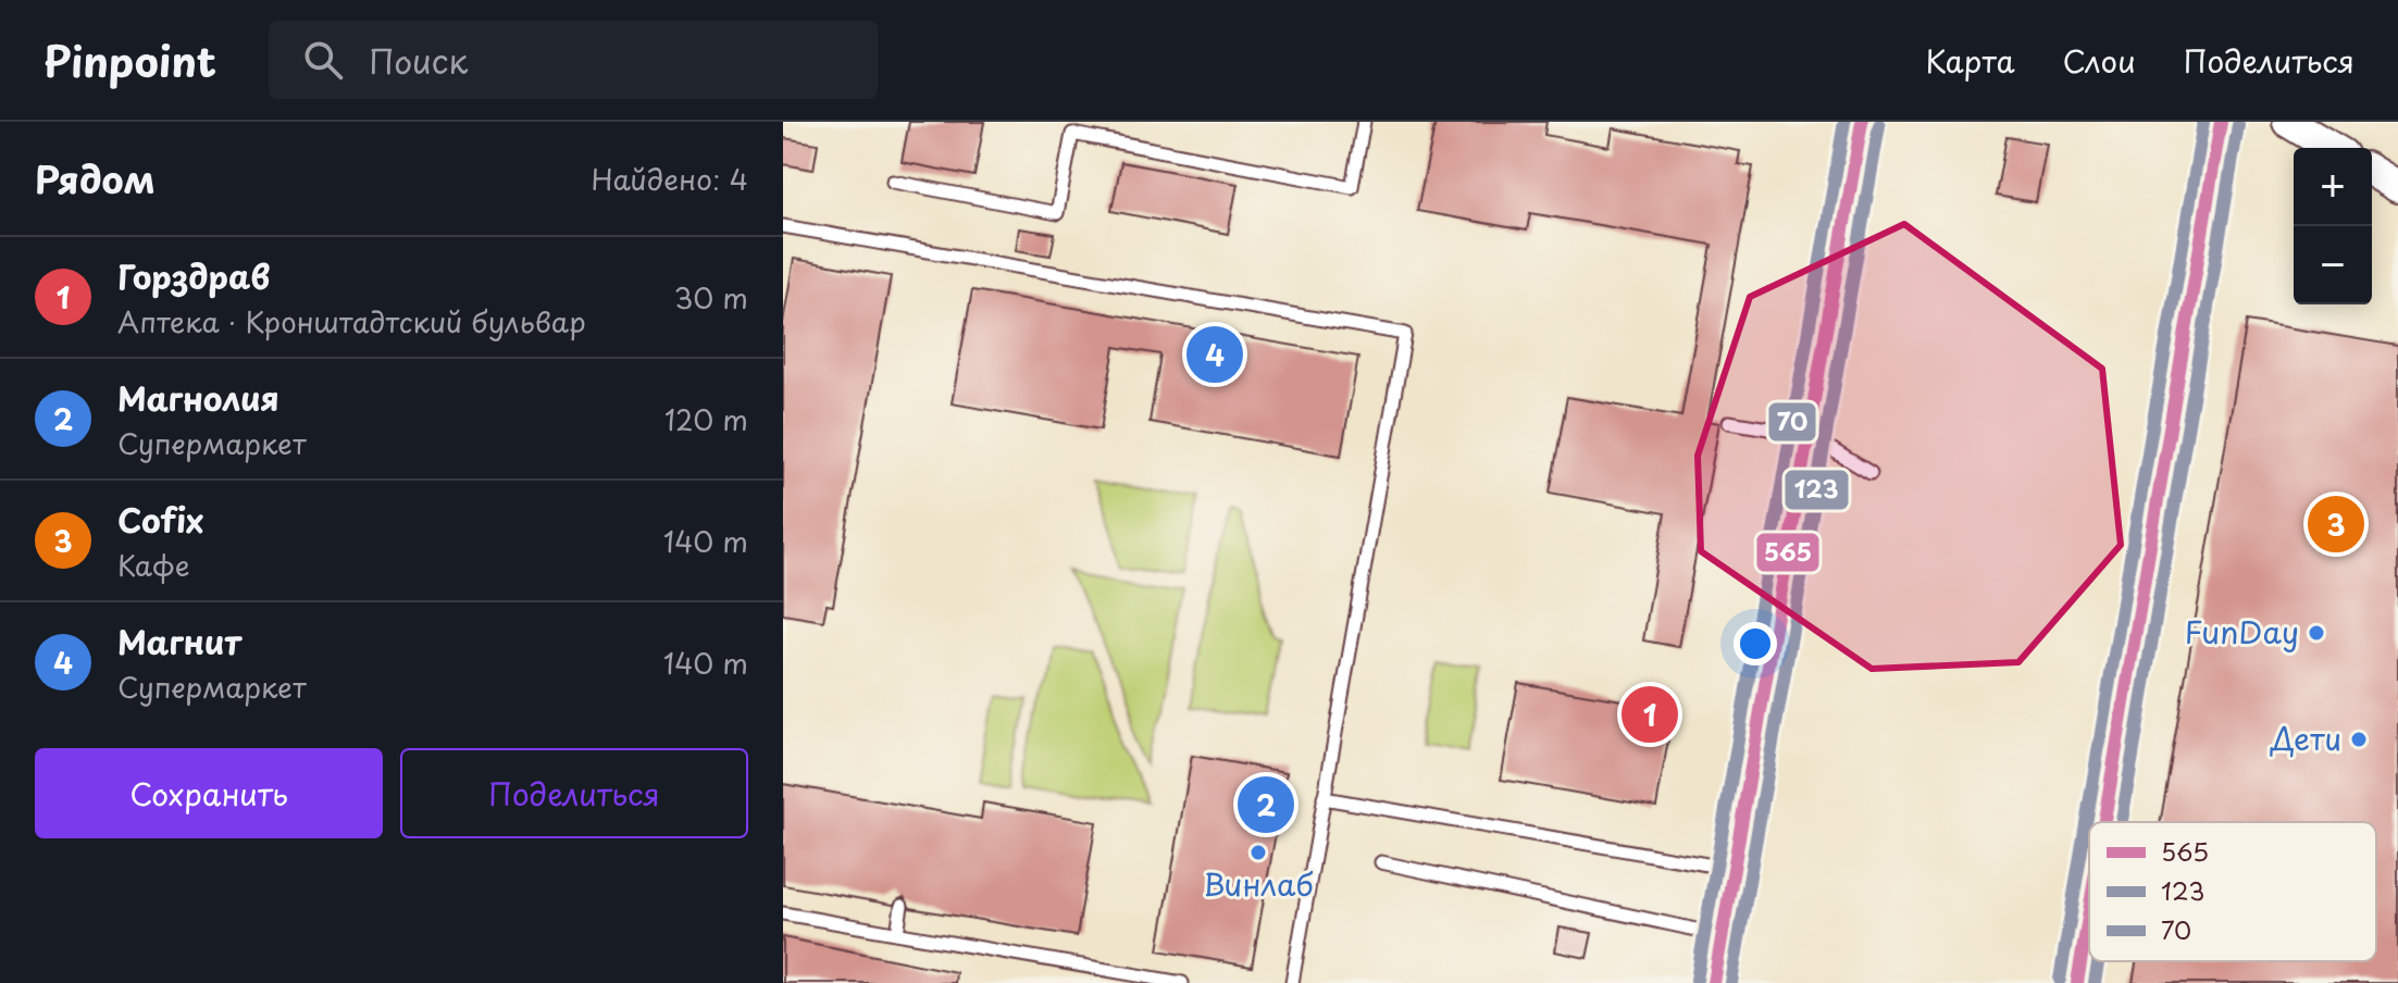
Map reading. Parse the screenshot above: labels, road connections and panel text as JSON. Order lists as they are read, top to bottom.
{
  "places": ["FunDay", "Дети", "Винлаб"],
  "lines": ["transit line 565", "transit line 70", "transit line 123"],
  "legend": ["565", "123", "70"],
  "page": {
    "header": "Pinpoint",
    "search": "Поиск",
    "nav": ["Карта", "Слои", "Поделиться"],
    "heading": ["Рядом", "Найдено: 4"],
    "map_buttons": ["+", "−"],
    "list": [
      {
        "mark": "1",
        "name": "Горздрав",
        "note": "Аптека · Кронштадтский бульвар",
        "value": "30 m"
      },
      {
        "mark": "2",
        "name": "Магнолия",
        "note": "Супермаркет",
        "value": "120 m"
      },
      {
        "mark": "3",
        "name": "Cofix",
        "note": "Кафе",
        "value": "140 m"
      },
      {
        "mark": "4",
        "name": "Магнит",
        "note": "Супермаркет",
        "value": "140 m"
      }
    ],
    "pins": [
      "4",
      "3",
      "1",
      "2"
    ],
    "buttons": ["Сохранить", "Поделиться"]
  }
}
